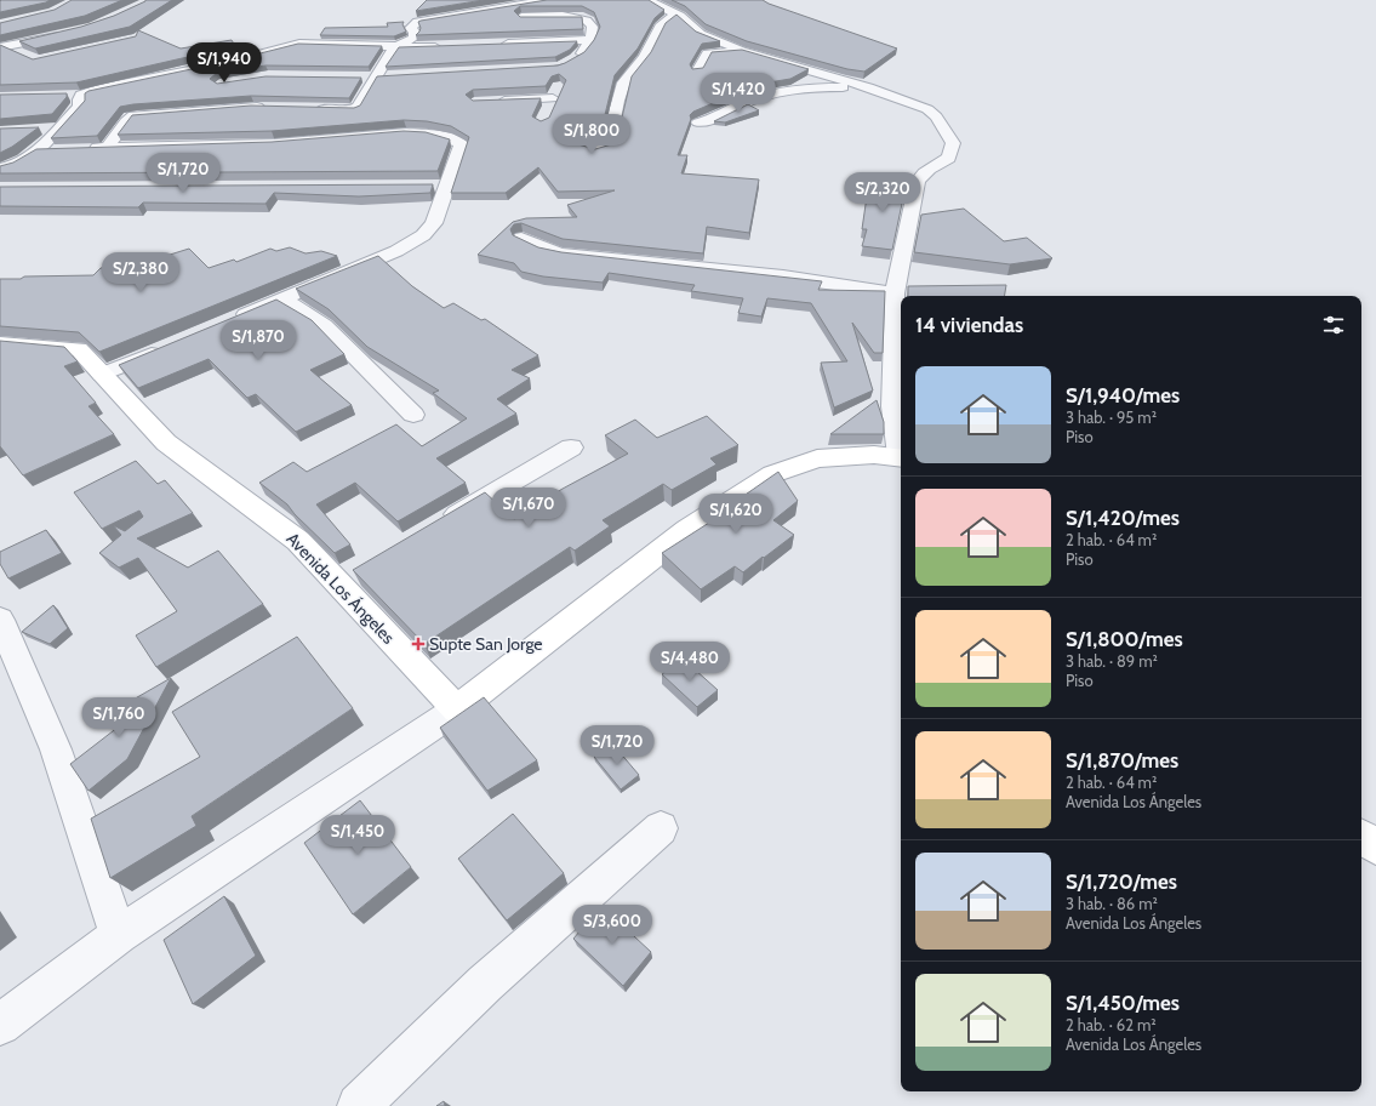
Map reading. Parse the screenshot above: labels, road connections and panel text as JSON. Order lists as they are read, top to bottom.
{
  "streets": {
    "street": ["Avenida Los Ángeles"]
  },
  "places": {
    "health": ["Supte San Jorge"]
  },
  "page": {
    "price": [
      "S/1,940",
      "S/1,420",
      "S/1,800",
      "S/1,720",
      "S/2,320",
      "S/2,380",
      "S/1,870",
      "S/1,670",
      "S/1,620",
      "S/4,480",
      "S/1,760",
      "S/1,720",
      "S/1,450",
      "S/3,600"
    ],
    "heading": "14 viviendas",
    "list": [
      {
        "name": "S/1,940/mes",
        "note": "3 hab. · 95 m² · Piso"
      },
      {
        "name": "S/1,420/mes",
        "note": "2 hab. · 64 m² · Piso"
      },
      {
        "name": "S/1,800/mes",
        "note": "3 hab. · 89 m² · Piso"
      },
      {
        "name": "S/1,870/mes",
        "note": "2 hab. · 64 m² · Avenida Los Ángeles"
      },
      {
        "name": "S/1,720/mes",
        "note": "3 hab. · 86 m² · Avenida Los Ángeles"
      },
      {
        "name": "S/1,450/mes",
        "note": "2 hab. · 62 m² · Avenida Los Ángeles"
      }
    ]
  }
}
